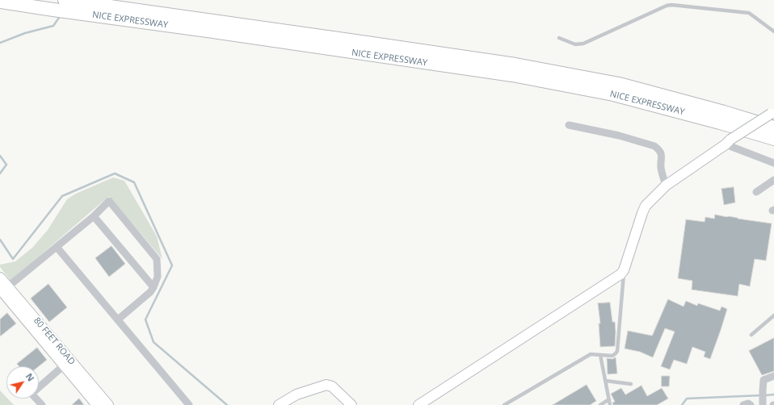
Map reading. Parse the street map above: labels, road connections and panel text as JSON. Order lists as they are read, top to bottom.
{
  "streets": {
    "highway": ["NICE EXPRESSWAY"],
    "street": ["80 FEET ROAD"]
  },
  "north": "top right"
}
